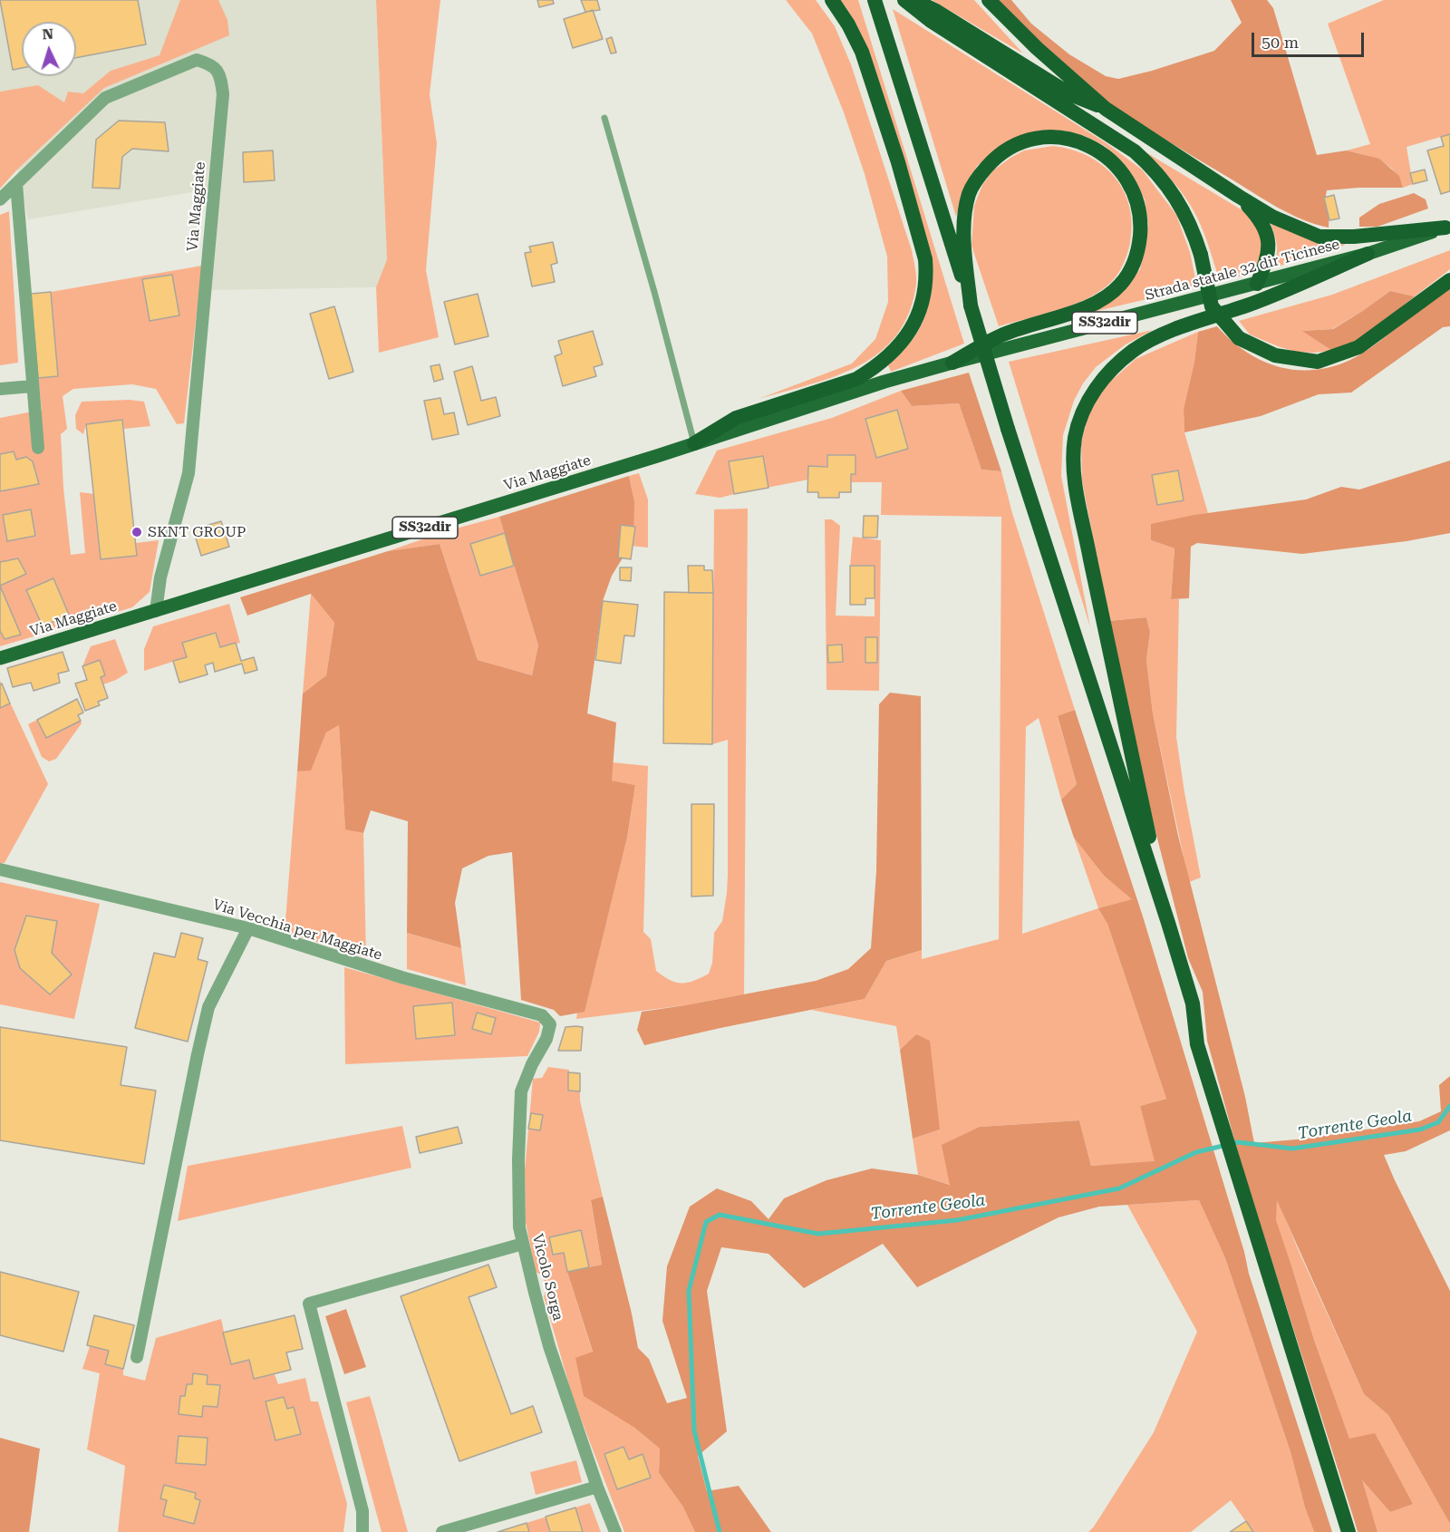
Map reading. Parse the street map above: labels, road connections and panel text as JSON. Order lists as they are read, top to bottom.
{
  "streets": {
    "main road": ["Via Maggiate", "Strada statale 32 dir Ticinese", "SS32dir"],
    "street": ["Via Vecchia per Maggiate", "Vicolo Sorga"]
  },
  "crossings": [
    ["Via Maggiate", "Strada statale 32 dir Ticinese"],
    ["Via Vecchia per Maggiate", "Vicolo Sorga"]
  ],
  "water": ["Torrente Geola"],
  "places": ["SKNT GROUP"],
  "scale_bar": "50 m",
  "north": "top"
}
